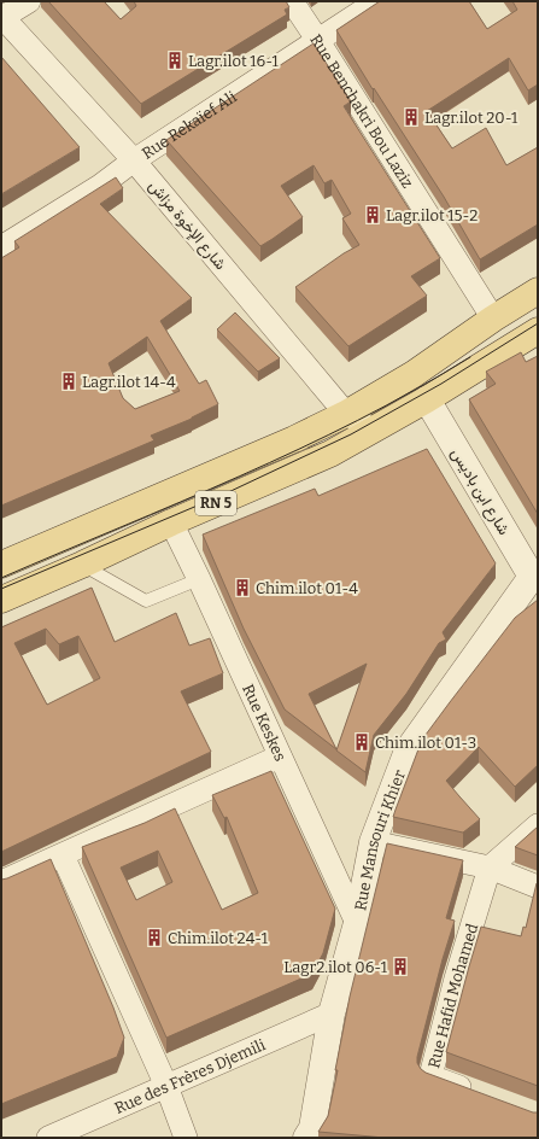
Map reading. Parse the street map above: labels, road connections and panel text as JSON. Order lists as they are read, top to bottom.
{
  "streets": {
    "main road": ["RN 5"],
    "street": [
      "Rue Benchakri Bou Laziz",
      "Rue Rekaïef Ali",
      "شارع الإخوة مزاش",
      "شارع ابن باديس",
      "Rue Keskes",
      "Rue Mansouri Khier",
      "Rue Hafid Mohamed",
      "Rue des Frères Djemili"
    ]
  },
  "crossings": [
    ["Rue Benchakri Bou Laziz", "Rue Rekaïef Ali"],
    ["Rue Benchakri Bou Laziz", "RN 5"],
    ["Rue Rekaïef Ali", "شارع الإخوة مزاش"],
    ["شارع الإخوة مزاش", "RN 5"],
    ["شارع ابن باديس", "RN 5"],
    ["شارع ابن باديس", "Rue Mansouri Khier"],
    ["RN 5", "Rue Keskes"],
    ["Rue Keskes", "Rue Mansouri Khier"],
    ["Rue Mansouri Khier", "Rue des Frères Djemili"]
  ],
  "places": {
    "building": [
      "Lagr.ilot 16-1",
      "Lagr.ilot 20-1",
      "Lagr.ilot 15-2",
      "Lagr.ilot 14-4",
      "Chim.ilot 01-4",
      "Chim.ilot 01-3",
      "Chim.ilot 24-1",
      "Lagr2.ilot 06-1"
    ]
  }
}
